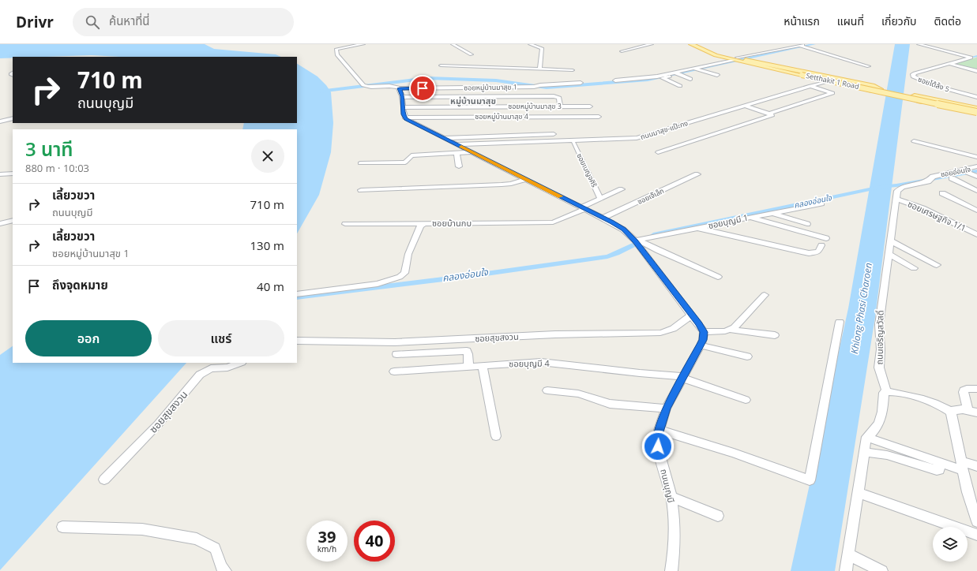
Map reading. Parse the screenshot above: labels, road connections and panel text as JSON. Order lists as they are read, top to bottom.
{
  "streets": {
    "main road": ["Setthakit 1 Road"],
    "street": [
      "ซอยโต้ล้ง 5",
      "ซอยหมู่บ้านมาสุข 1",
      "ซอยหมู่บ้านมาสุข 3",
      "ซอยหมู่บ้านมาสุข 4",
      "ถนนมาสุข-แป๊ะกง",
      "ซอยเบญจศิริ",
      "ซอยอ่อนใจ",
      "ซอยเจ๊เล็ก",
      "ซอยเศรษฐกิจ 1/1",
      "ซอยบุญมี 1",
      "ซอยบ้านกบ",
      "ซอยสุขสงวน",
      "ถนนเจริญสวัสดิ์",
      "ซอยบุญมี 4",
      "ถนนบุญมี"
    ]
  },
  "crossings": [
    ["ซอยเบญจศิริ", "ซอยบ้านกบ"],
    ["ซอยอ่อนใจ", "ถนนเจริญสวัสดิ์"],
    ["ซอยเศรษฐกิจ 1/1", "ถนนเจริญสวัสดิ์"],
    ["ซอยบุญมี 4", "ถนนบุญมี"]
  ],
  "districts": ["หมู่บ้านมาสุข"],
  "water": ["คลองอ่อนใจ", "Khlong Phasi Charoen"],
  "page": {
    "header": "Drivr",
    "search": "ค้นหาที่นี่",
    "nav": [
      "หน้าแรก",
      "แผนที่",
      "เกี่ยวกับ",
      "ติดต่อ"
    ],
    "turn": ["710 m", "ถนนบุญมี"],
    "heading": ["3 นาที", "880 m · 10:03"],
    "list": [
      {
        "name": "เลี้ยวขวา",
        "note": "ถนนบุญมี",
        "value": "710 m"
      },
      {
        "name": "เลี้ยวขวา",
        "note": "ซอยหมู่บ้านมาสุข 1",
        "value": "130 m"
      },
      {
        "name": "ถึงจุดหมาย",
        "value": "40 m"
      }
    ],
    "buttons": ["ออก", "แชร์"],
    "speed": "39 km/h",
    "limit": "40"
  }
}
